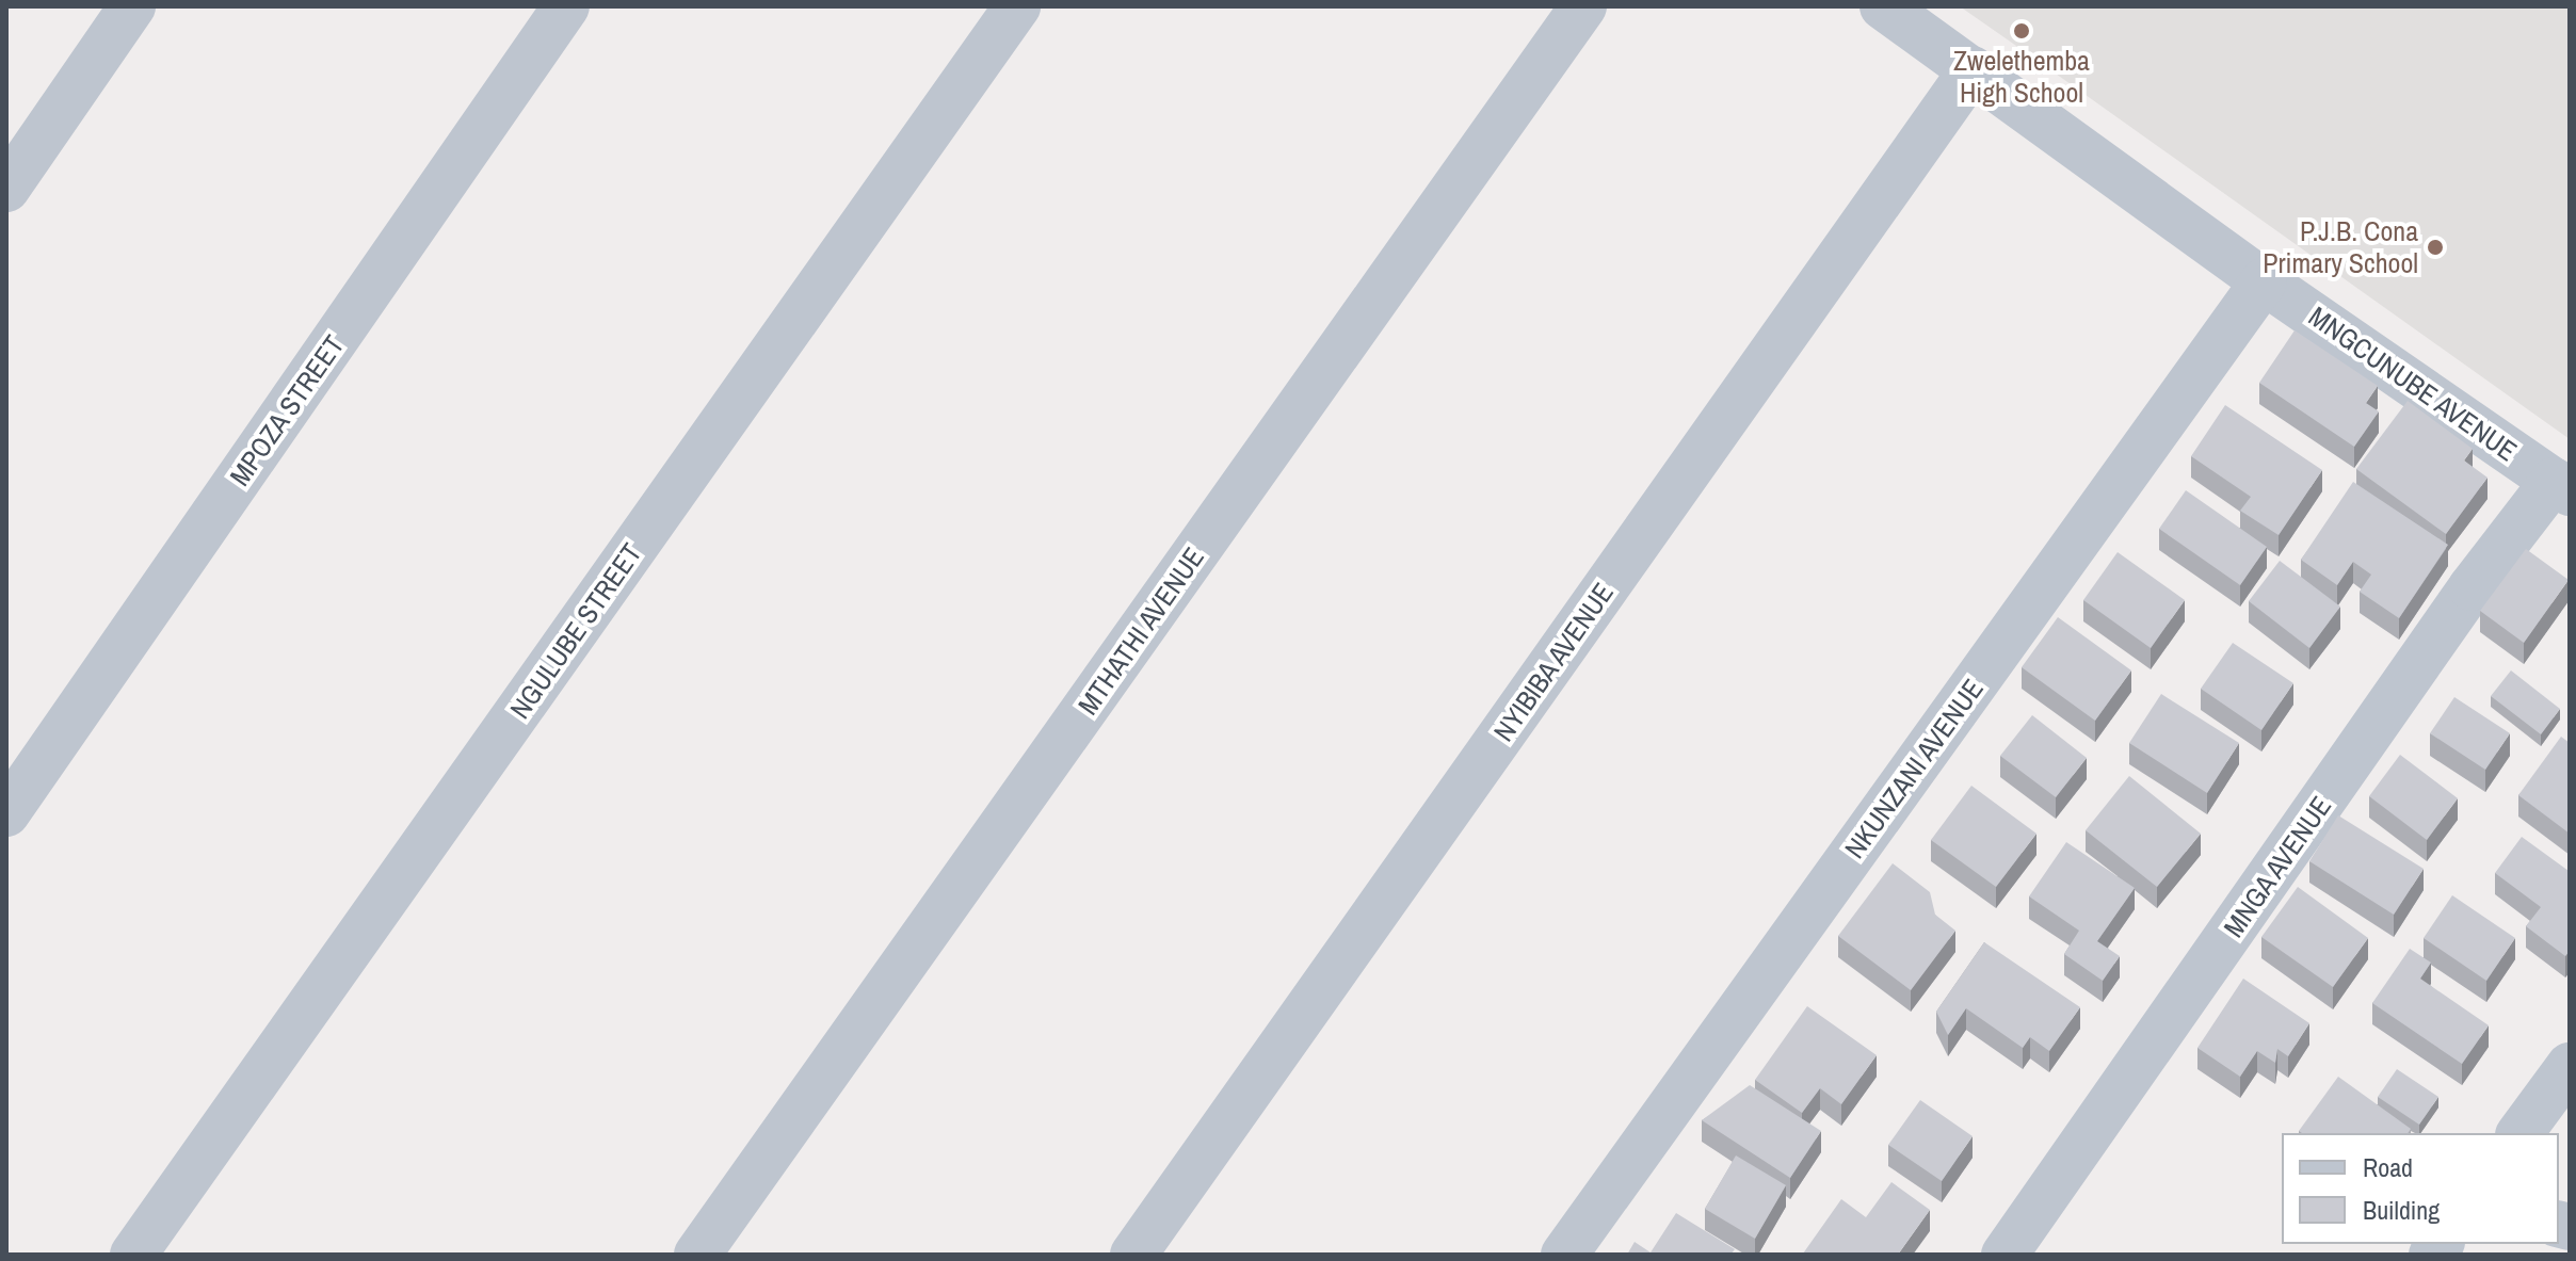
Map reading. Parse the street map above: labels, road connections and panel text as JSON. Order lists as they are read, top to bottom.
{
  "streets": {
    "street": [
      "MNGCUNUBE AVENUE",
      "MPOZA STREET",
      "NGULUBE STREET",
      "MTHATHI AVENUE",
      "NYIBIBA AVENUE",
      "NKUNZANI AVENUE",
      "MNGA AVENUE"
    ]
  },
  "crossings": [
    ["MNGCUNUBE AVENUE", "NYIBIBA AVENUE"],
    ["MNGCUNUBE AVENUE", "NKUNZANI AVENUE"],
    ["MNGCUNUBE AVENUE", "MNGA AVENUE"]
  ],
  "places": ["Zwelethemba High School", "P.J.B. Cona Primary School"],
  "legend": ["Road", "Building"]
}
